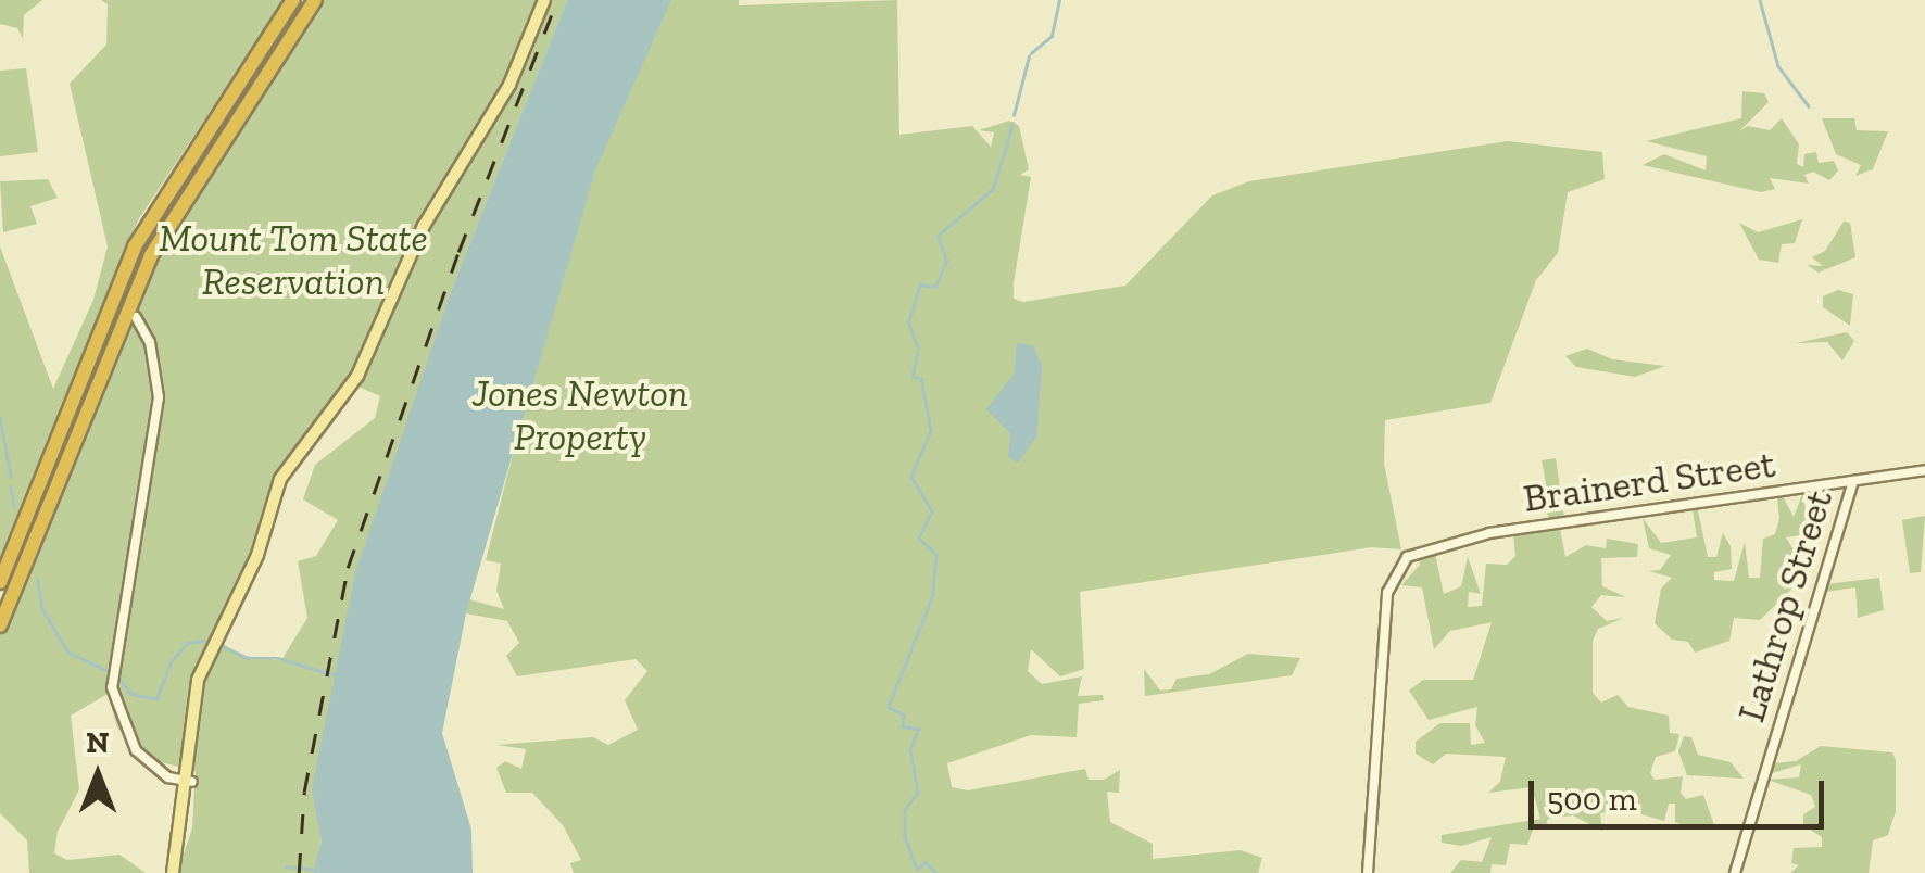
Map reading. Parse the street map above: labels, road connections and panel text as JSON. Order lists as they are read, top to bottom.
{
  "streets": {
    "street": ["Brainerd Street", "Lathrop Street"]
  },
  "crossings": [
    ["Brainerd Street", "Lathrop Street"]
  ],
  "parks": ["Mount Tom State Reservation", "Jones Newton Property"],
  "scale_bar": "500 m",
  "north": "top"
}
